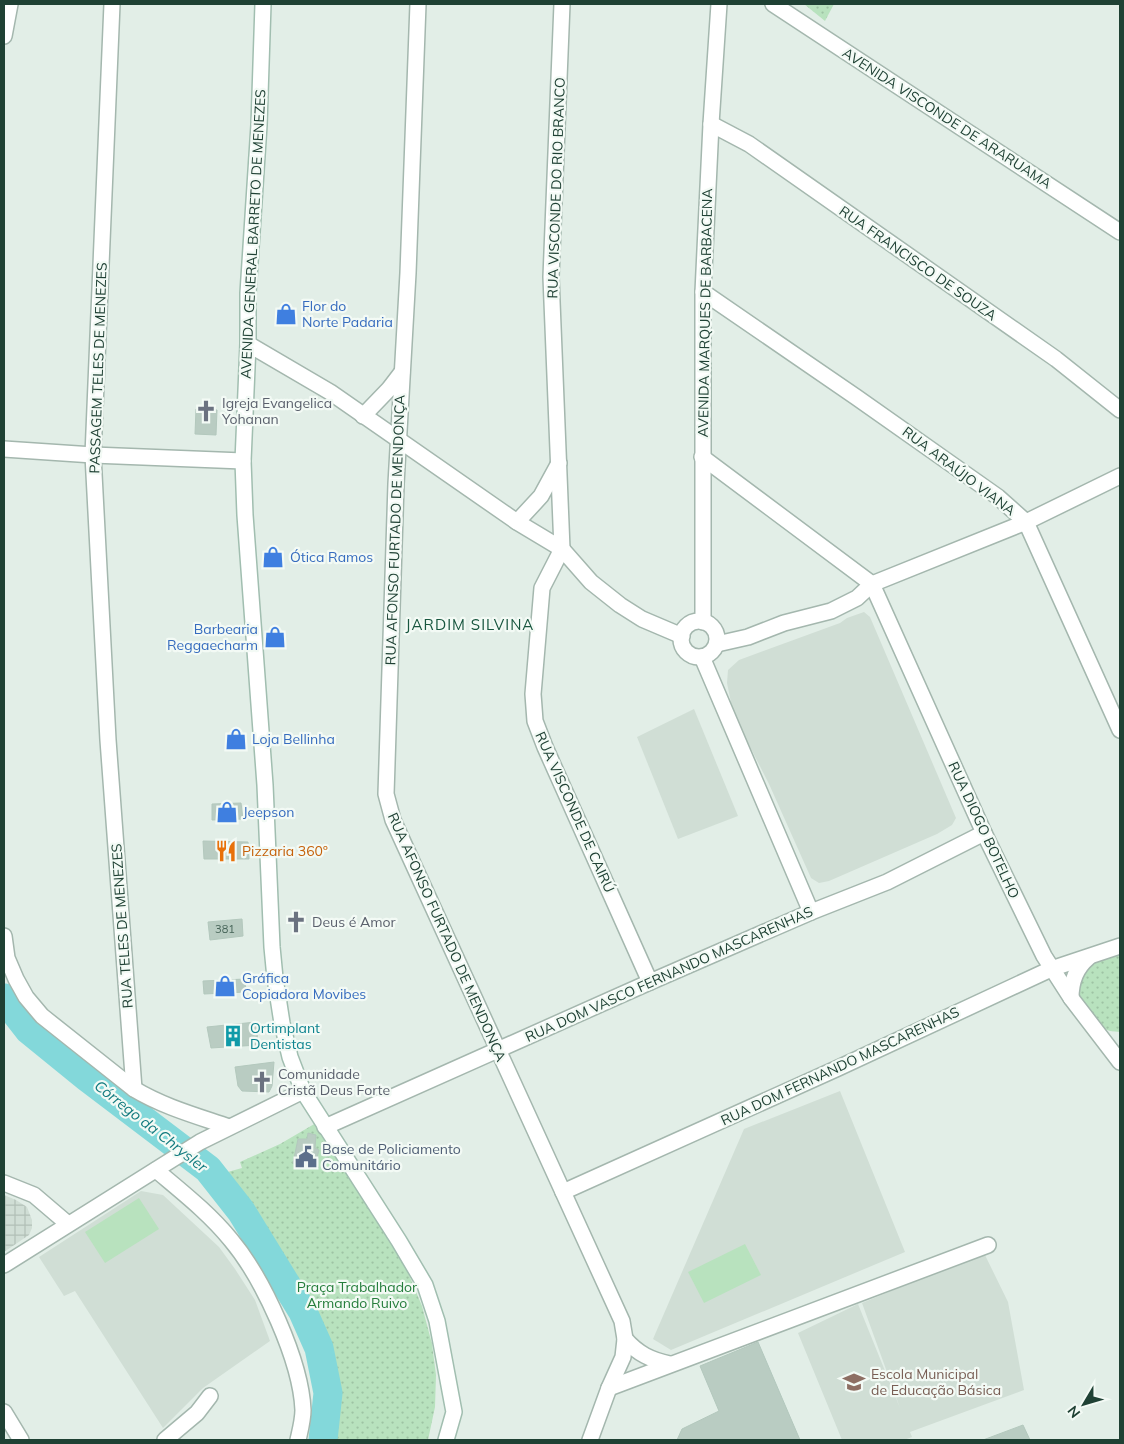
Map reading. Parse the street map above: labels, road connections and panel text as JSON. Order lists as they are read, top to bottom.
{
  "streets": {
    "street": [
      "AVENIDA VISCONDE DE ARARUAMA",
      "RUA VISCONDE DO RIO BRANCO",
      "AVENIDA GENERAL BARRETO DE MENEZES",
      "RUA FRANCISCO DE SOUZA",
      "AVENIDA MARQUES DE BARBACENA",
      "PASSAGEM TELES DE MENEZES",
      "RUA ARAÚJO VIANA",
      "RUA AFONSO FURTADO DE MENDONÇA",
      "RUA VISCONDE DE CAIRÚ",
      "RUA DIOGO BOTELHO",
      "RUA TELES DE MENEZES",
      "RUA DOM VASCO FERNANDO MASCARENHAS",
      "RUA DOM FERNANDO MASCARENHAS"
    ]
  },
  "crossings": [
    ["RUA VISCONDE DO RIO BRANCO", "RUA VISCONDE DE CAIRÚ"],
    ["AVENIDA GENERAL BARRETO DE MENEZES", "RUA DOM VASCO FERNANDO MASCARENHAS"],
    ["RUA FRANCISCO DE SOUZA", "AVENIDA MARQUES DE BARBACENA"],
    ["AVENIDA MARQUES DE BARBACENA", "RUA ARAÚJO VIANA"],
    ["PASSAGEM TELES DE MENEZES", "RUA TELES DE MENEZES"],
    ["RUA AFONSO FURTADO DE MENDONÇA", "RUA DOM VASCO FERNANDO MASCARENHAS"],
    ["RUA AFONSO FURTADO DE MENDONÇA", "RUA DOM FERNANDO MASCARENHAS"],
    ["RUA VISCONDE DE CAIRÚ", "RUA DOM VASCO FERNANDO MASCARENHAS"],
    ["RUA DIOGO BOTELHO", "RUA DOM VASCO FERNANDO MASCARENHAS"],
    ["RUA DIOGO BOTELHO", "RUA DOM FERNANDO MASCARENHAS"]
  ],
  "districts": ["JARDIM SILVINA"],
  "water": ["Córrego da Chrysler"],
  "parks": ["Praça Trabalhador Armando Ruivo"],
  "places": {
    "shop": [
      "Flor do Norte Padaria",
      "Ótica Ramos",
      "Barbearia Reggaecharm",
      "Loja Bellinha",
      "Jeepson",
      "Gráfica Copiadora Movibes"
    ],
    "church": ["Igreja Evangelica Yohanan", "Deus é Amor", "Comunidade Cristã Deus Forte"],
    "restaurant": ["Pizzaria 360º"],
    "building": ["Ortimplant Dentistas"],
    "public building": ["Base de Policiamento Comunitário"],
    "school or university": ["Escola Municipal de Educação Básica"]
  },
  "house_numbers": ["381"],
  "north": "bottom left"
}
